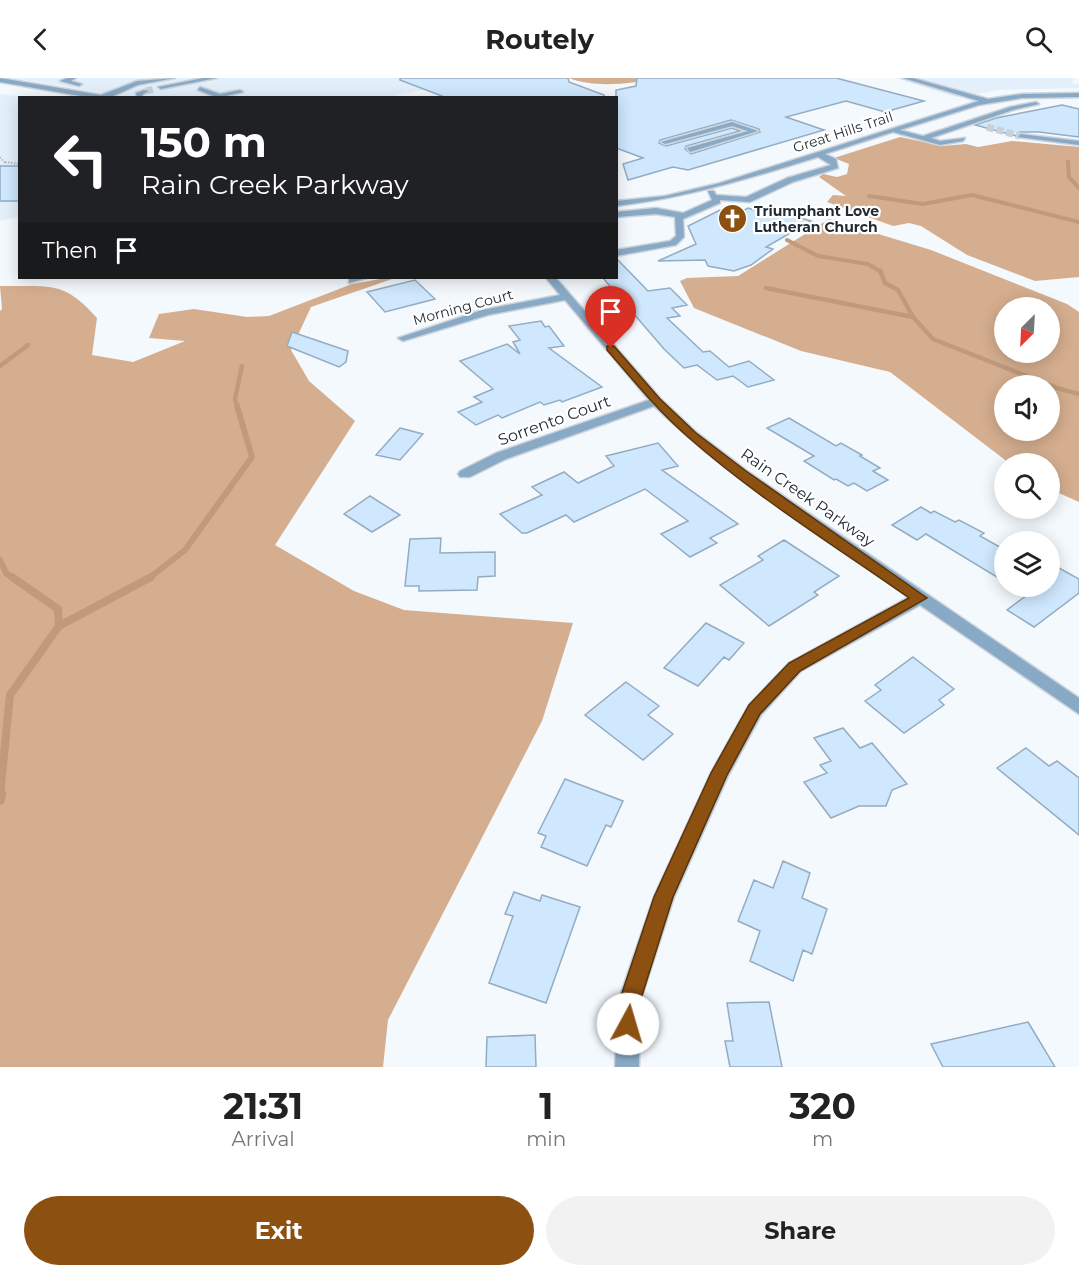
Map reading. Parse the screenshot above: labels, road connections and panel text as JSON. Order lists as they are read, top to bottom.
{
  "streets": {
    "street": [
      "Great Hills Trail",
      "Morning Court",
      "Sorrento Court",
      "Rain Creek Parkway"
    ]
  },
  "crossings": [
    ["Morning Court", "Rain Creek Parkway"],
    ["Sorrento Court", "Rain Creek Parkway"]
  ],
  "places": {
    "church": ["Triumphant Love Lutheran Church"]
  },
  "north": "bottom left",
  "page": {
    "header": "Routely",
    "turn": ["150 m", "Rain Creek Parkway"],
    "then": "Then",
    "eta": [
      "21:31",
      "Arrival",
      "1",
      "min",
      "320",
      "m"
    ],
    "buttons": ["Exit", "Share"]
  }
}
